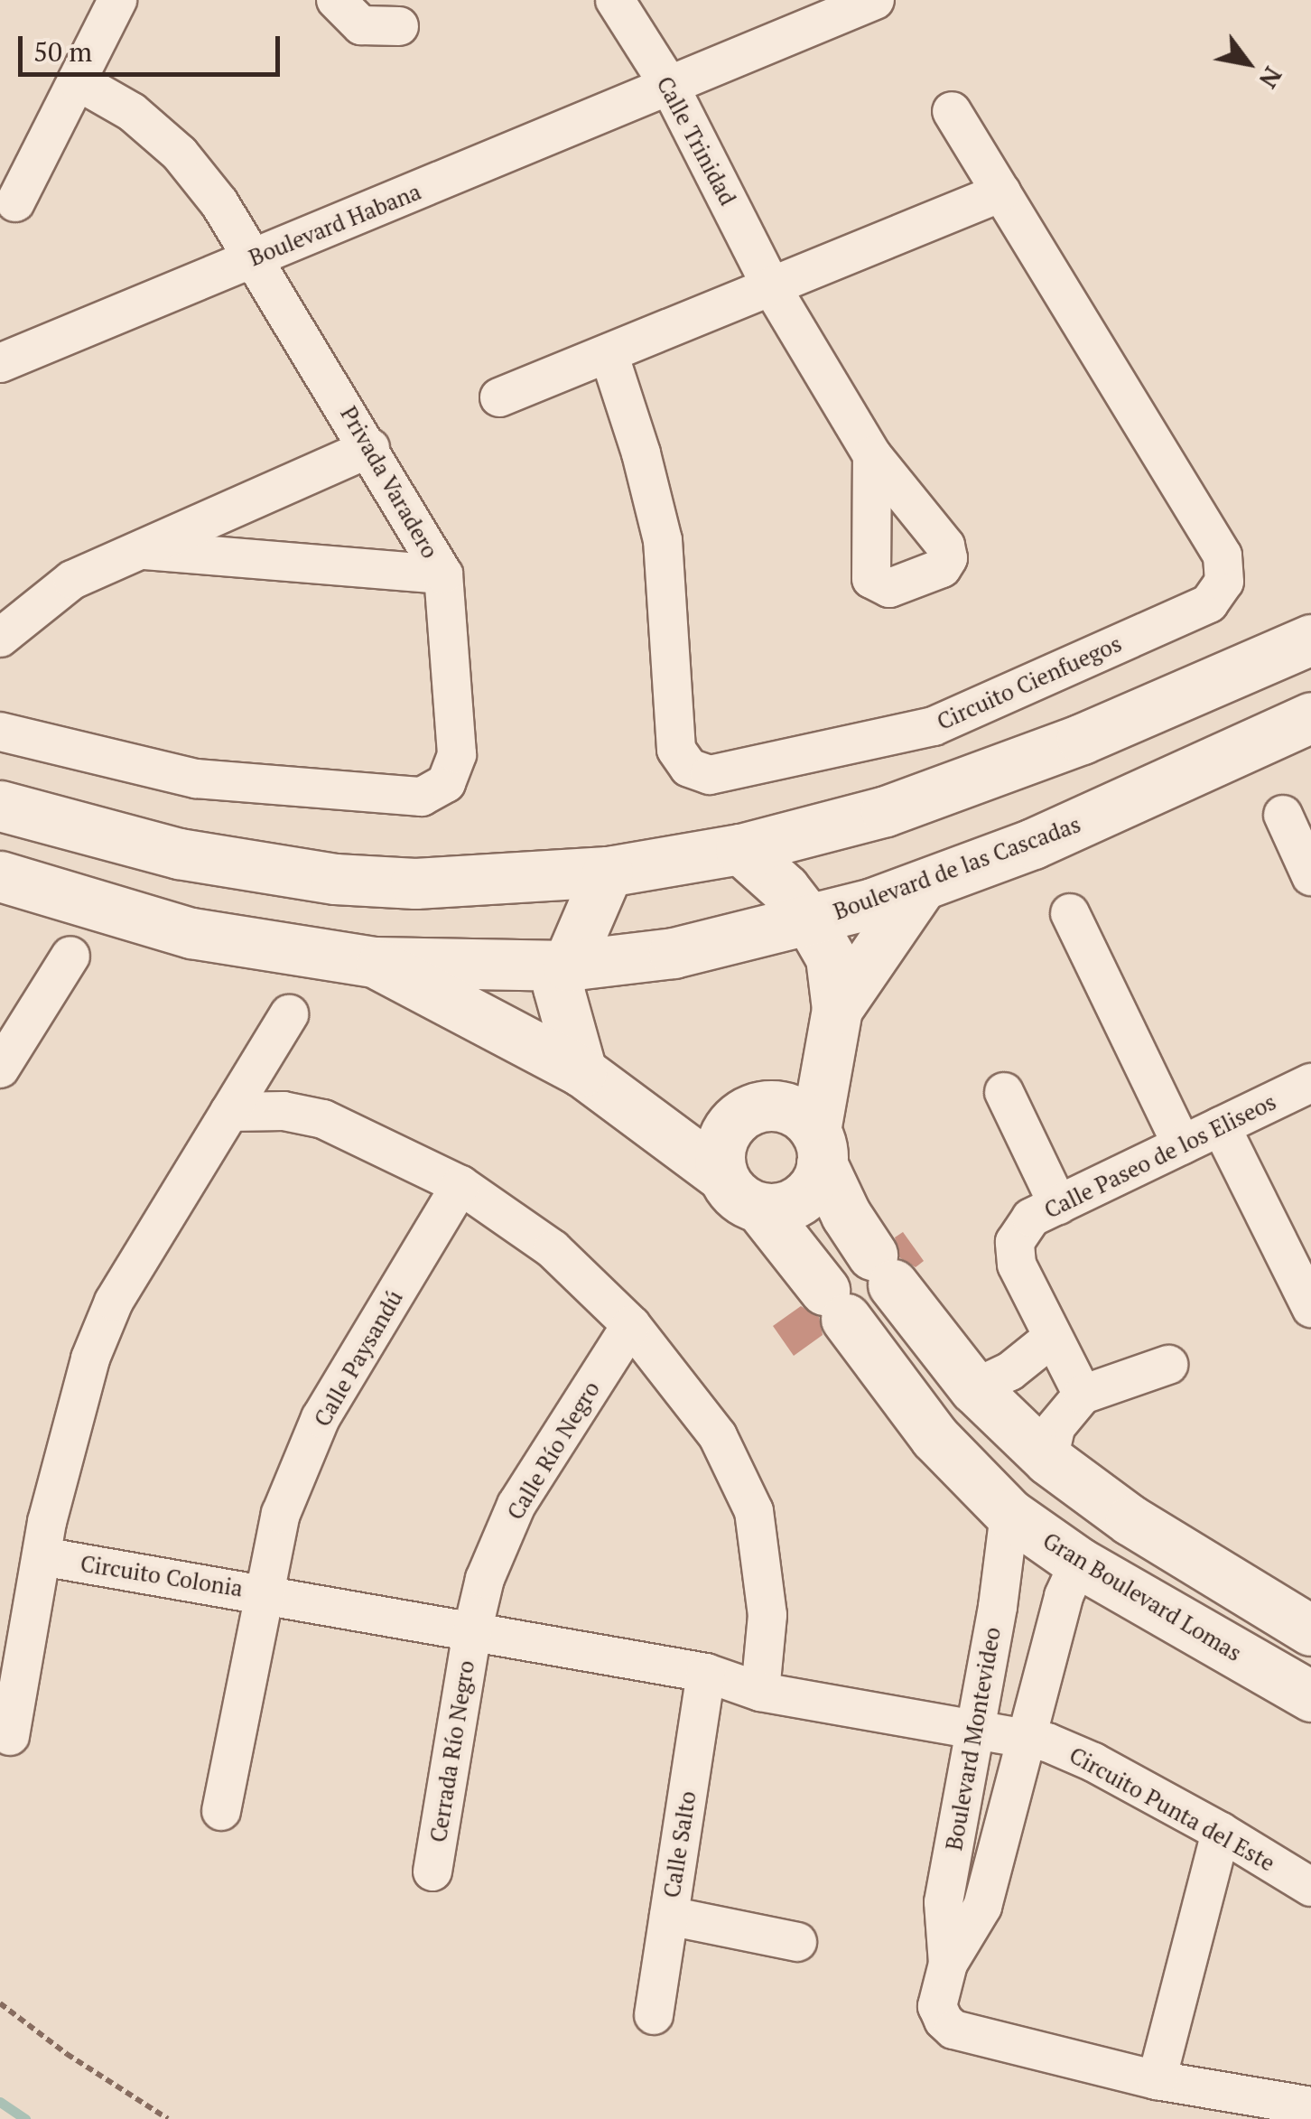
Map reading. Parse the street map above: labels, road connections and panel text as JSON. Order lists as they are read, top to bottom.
{
  "streets": {
    "main road": ["Boulevard de las Cascadas", "Gran Boulevard Lomas"],
    "street": [
      "Calle Trinidad",
      "Boulevard Habana",
      "Privada Varadero",
      "Circuito Cienfuegos",
      "Calle Paseo de los Eliseos",
      "Calle Paysandú",
      "Calle Río Negro",
      "Circuito Colonia",
      "Boulevard Montevideo",
      "Cerrada Río Negro",
      "Circuito Punta del Este",
      "Calle Salto"
    ]
  },
  "crossings": [
    ["Calle Trinidad", "Boulevard Habana"],
    ["Boulevard Habana", "Privada Varadero"],
    ["Calle Paysandú", "Circuito Colonia"],
    ["Calle Río Negro", "Circuito Colonia"],
    ["Calle Río Negro", "Cerrada Río Negro"],
    ["Circuito Colonia", "Boulevard Montevideo"],
    ["Circuito Colonia", "Cerrada Río Negro"],
    ["Circuito Colonia", "Circuito Punta del Este"],
    ["Circuito Colonia", "Calle Salto"],
    ["Gran Boulevard Lomas", "Boulevard Montevideo"],
    ["Boulevard Montevideo", "Circuito Punta del Este"]
  ],
  "scale_bar": "50 m",
  "north": "bottom right"
}
